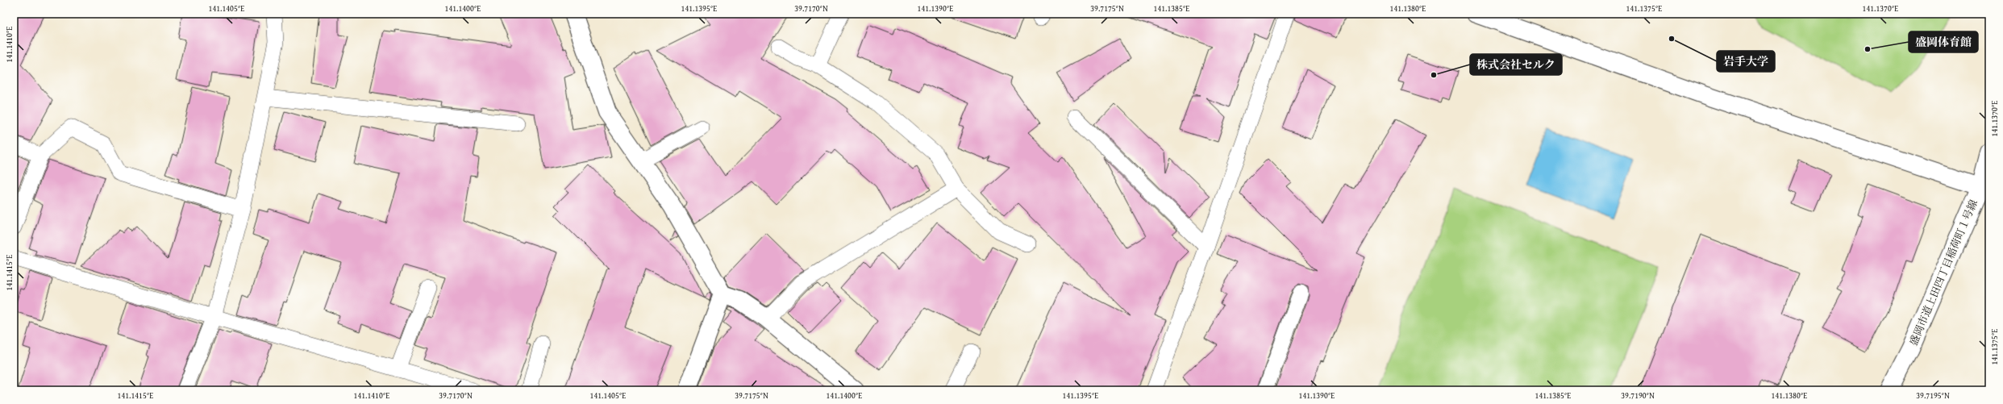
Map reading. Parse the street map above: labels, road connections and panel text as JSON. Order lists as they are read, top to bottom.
{
  "streets": {
    "street": ["盛岡市道上田四丁目稲荷町１号線"]
  },
  "places": ["岩手大学", "盛岡体育館", "株式会社セルク"],
  "coordinates": [
    "141.1405°E",
    "141.1400°E",
    "141.1395°E",
    "39.7170°N",
    "141.1390°E",
    "39.7175°N",
    "141.1385°E",
    "141.1380°E",
    "141.1375°E",
    "141.1370°E",
    "141.1410°E",
    "141.1415°E",
    "39.7190°N",
    "39.7195°N"
  ]
}
